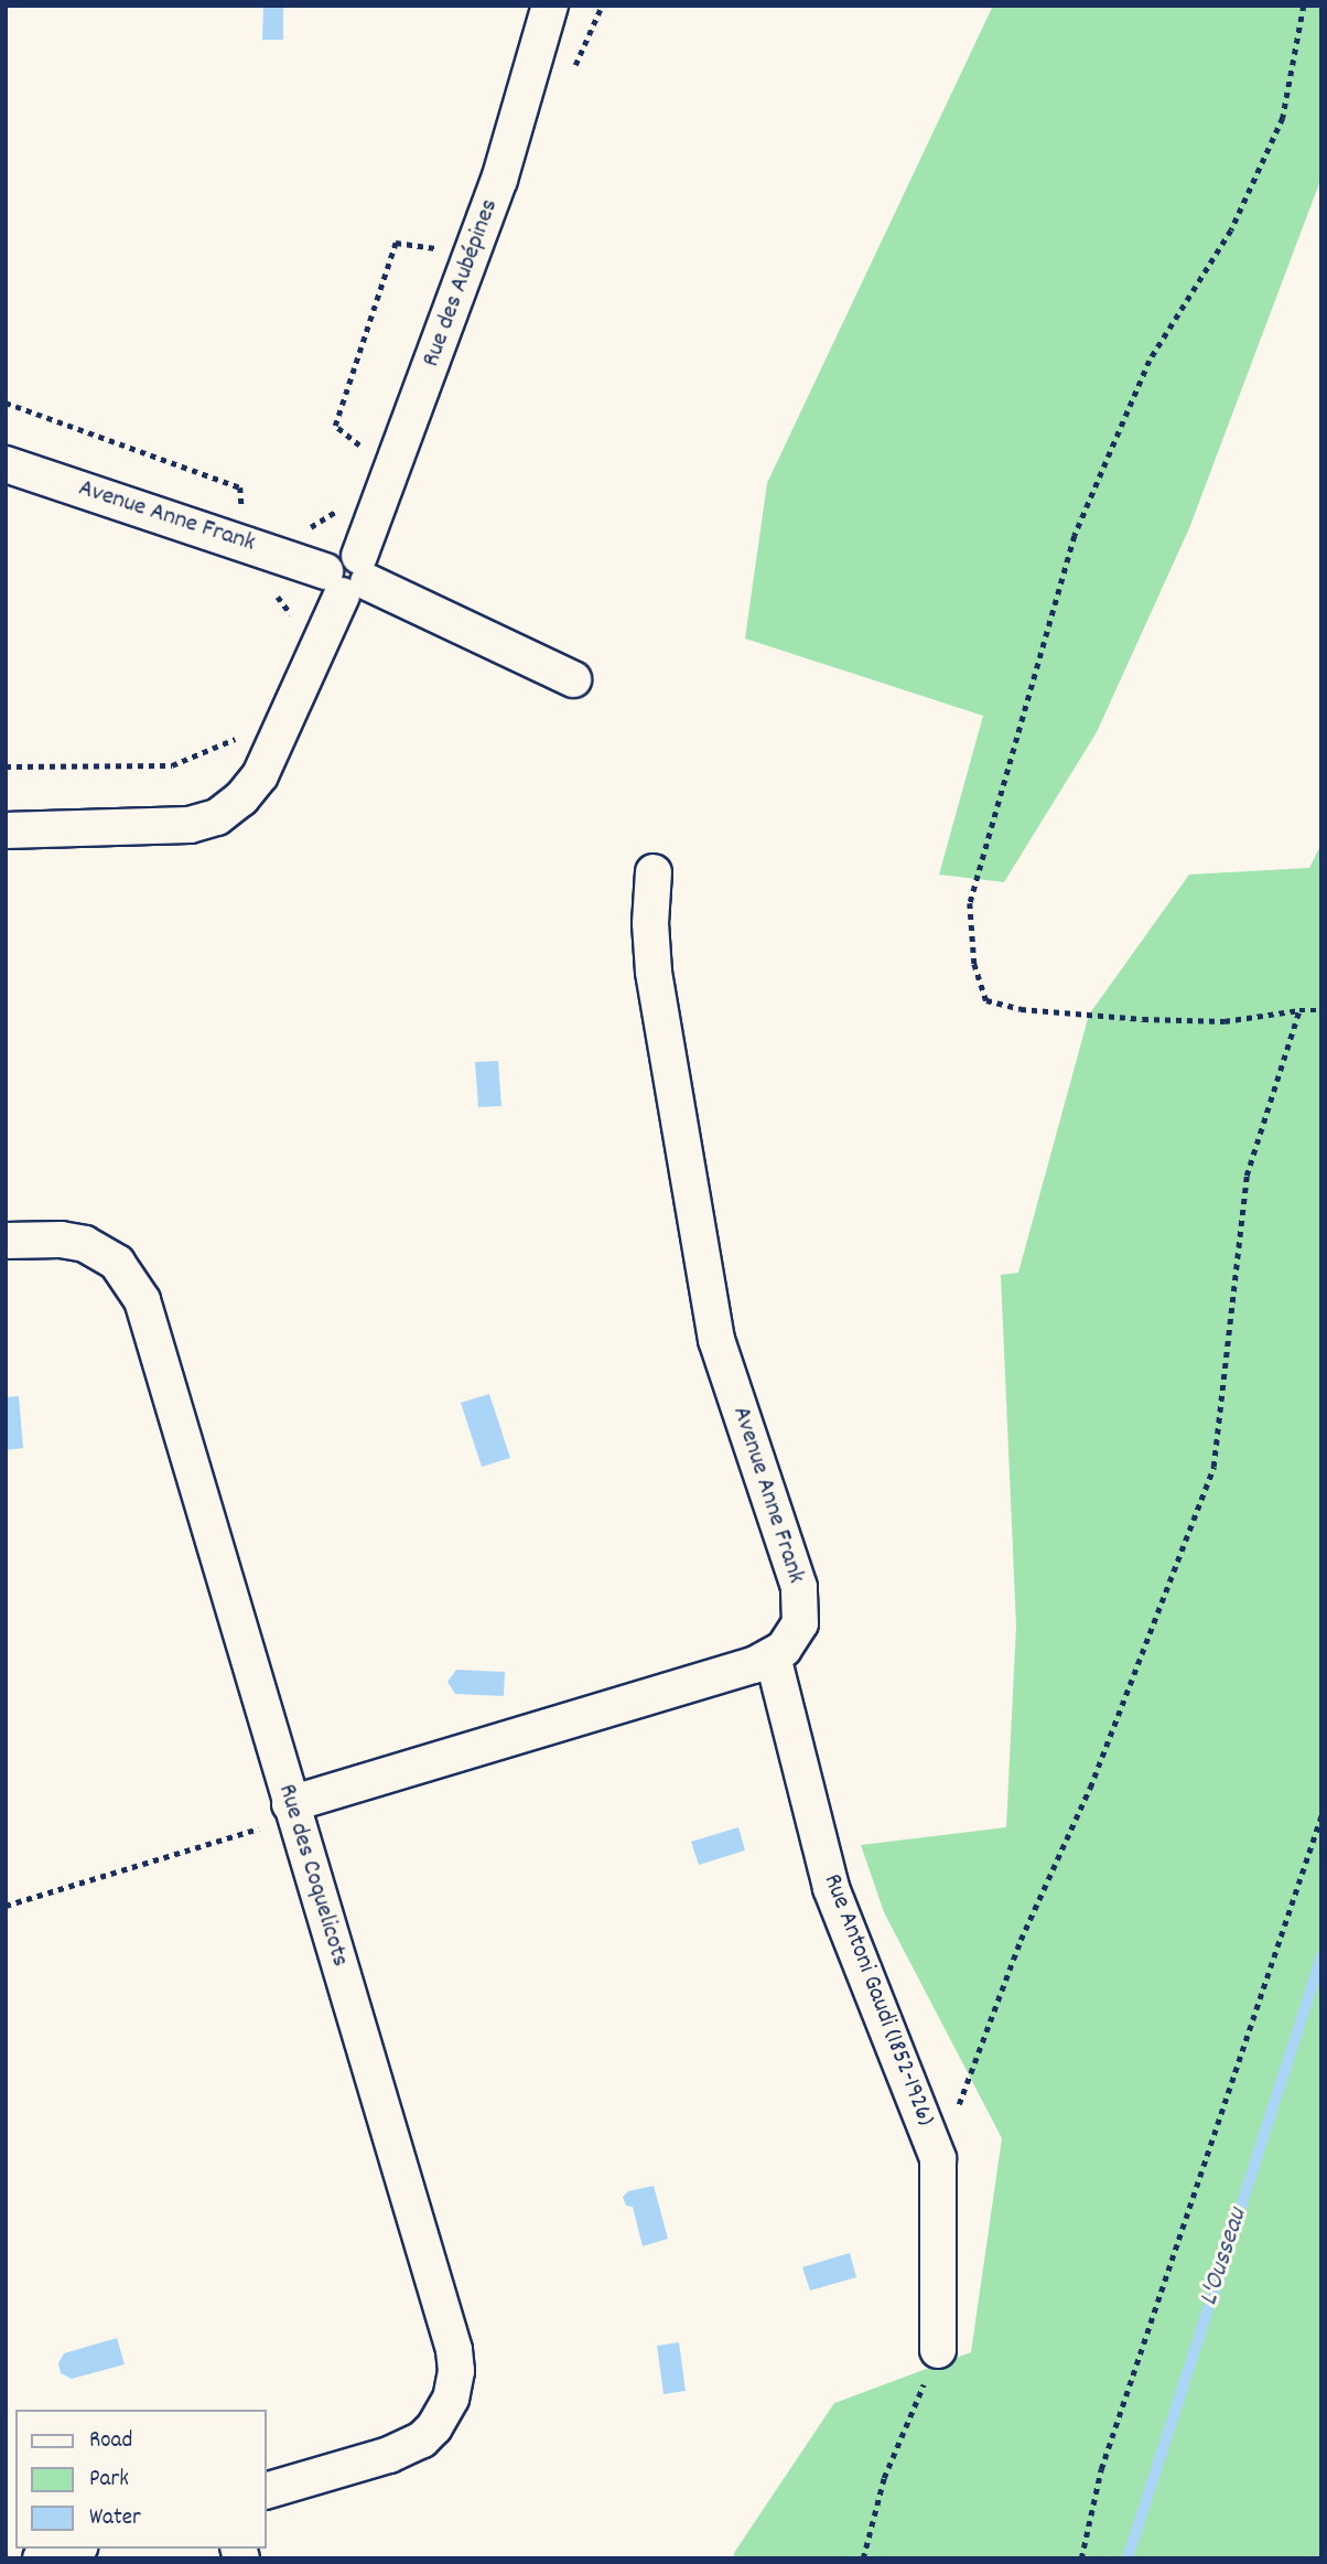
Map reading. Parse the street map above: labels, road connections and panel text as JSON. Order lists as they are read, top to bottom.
{
  "streets": {
    "street": [
      "Rue des Aubépines",
      "Avenue Anne Frank",
      "Rue des Coquelicots",
      "Rue Antoni Gaudi (1852-1926)"
    ]
  },
  "crossings": [
    ["Rue des Aubépines", "Avenue Anne Frank"],
    ["Avenue Anne Frank", "Rue Antoni Gaudi (1852-1926)"]
  ],
  "water": ["L'Ousseau"],
  "legend": ["Road", "Park", "Water"]
}
